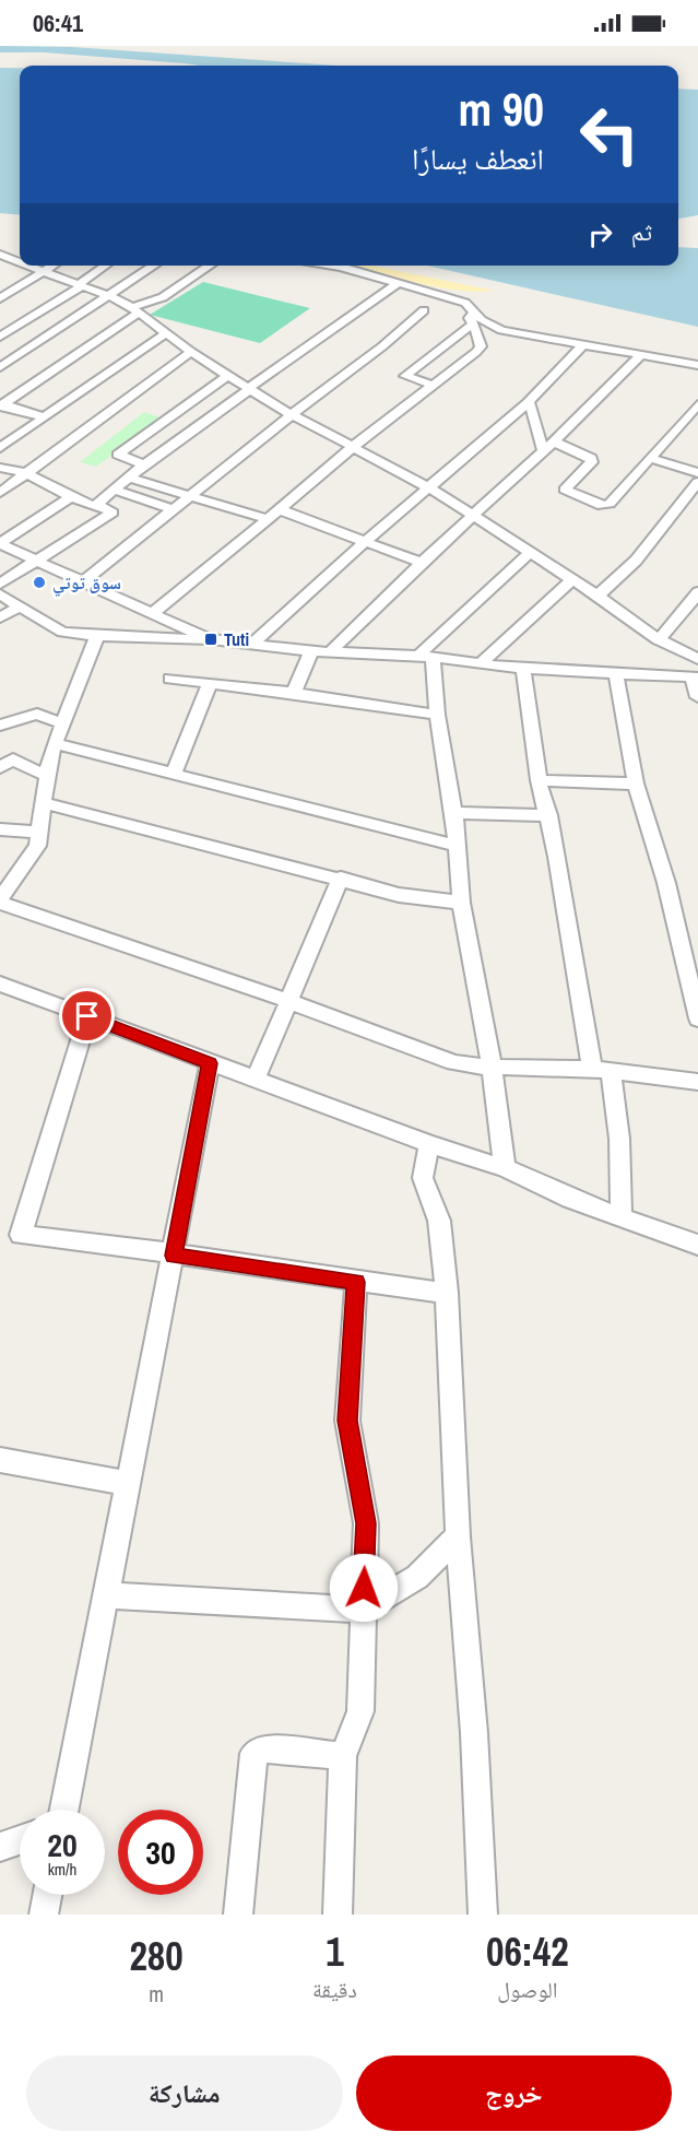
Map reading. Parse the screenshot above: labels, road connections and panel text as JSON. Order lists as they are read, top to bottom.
{
  "places": {
    "other": ["سوق توتي"],
    "transit": ["Tuti"]
  },
  "page": {
    "status": "06:41",
    "turn": ["90 m", "انعطف يسارًا"],
    "then": "ثم",
    "speed": "20 km/h",
    "limit": "30",
    "eta": [
      "06:42",
      "الوصول",
      "1",
      "دقيقة",
      "280",
      "m"
    ],
    "buttons": ["خروج", "مشاركة"]
  }
}
